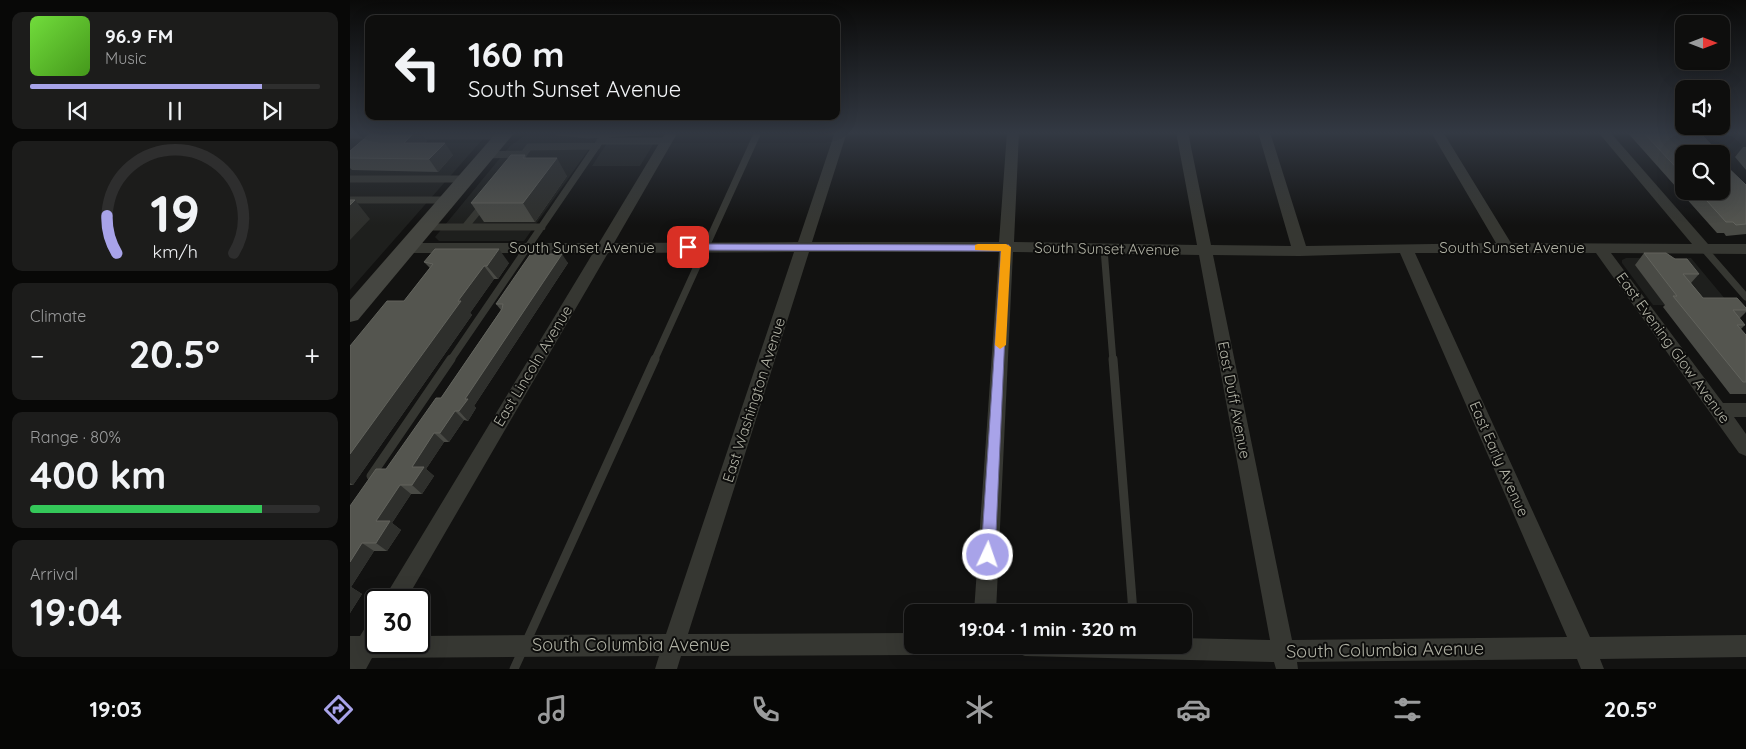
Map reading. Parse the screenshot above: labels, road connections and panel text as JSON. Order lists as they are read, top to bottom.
{
  "streets": {
    "street": [
      "South Sunset Avenue",
      "East Evening Glow Avenue",
      "East Lincoln Avenue",
      "East Washington Avenue",
      "East Duff Avenue",
      "East Early Avenue",
      "South Columbia Avenue"
    ]
  },
  "crossings": [
    ["South Sunset Avenue", "East Evening Glow Avenue"],
    ["South Sunset Avenue", "East Lincoln Avenue"],
    ["South Sunset Avenue", "East Washington Avenue"],
    ["South Sunset Avenue", "East Duff Avenue"],
    ["South Sunset Avenue", "East Early Avenue"],
    ["East Washington Avenue", "South Columbia Avenue"],
    ["East Duff Avenue", "South Columbia Avenue"],
    ["East Early Avenue", "South Columbia Avenue"]
  ],
  "north": "right",
  "page": {
    "turn": ["160 m", "South Sunset Avenue"],
    "song": ["96.9 FM", "Music"],
    "tile": [
      "Climate",
      ["Range · 80%", "400 km"],
      ["Arrival", "19:04"]
    ],
    "heat": ["−", "20.5°", "+"],
    "limit": "30",
    "trip": "19:04 · 1 min · 320 m",
    "tabs": ["19:03", "20.5°"],
    "gauge": ["19", "km/h"]
  }
}
